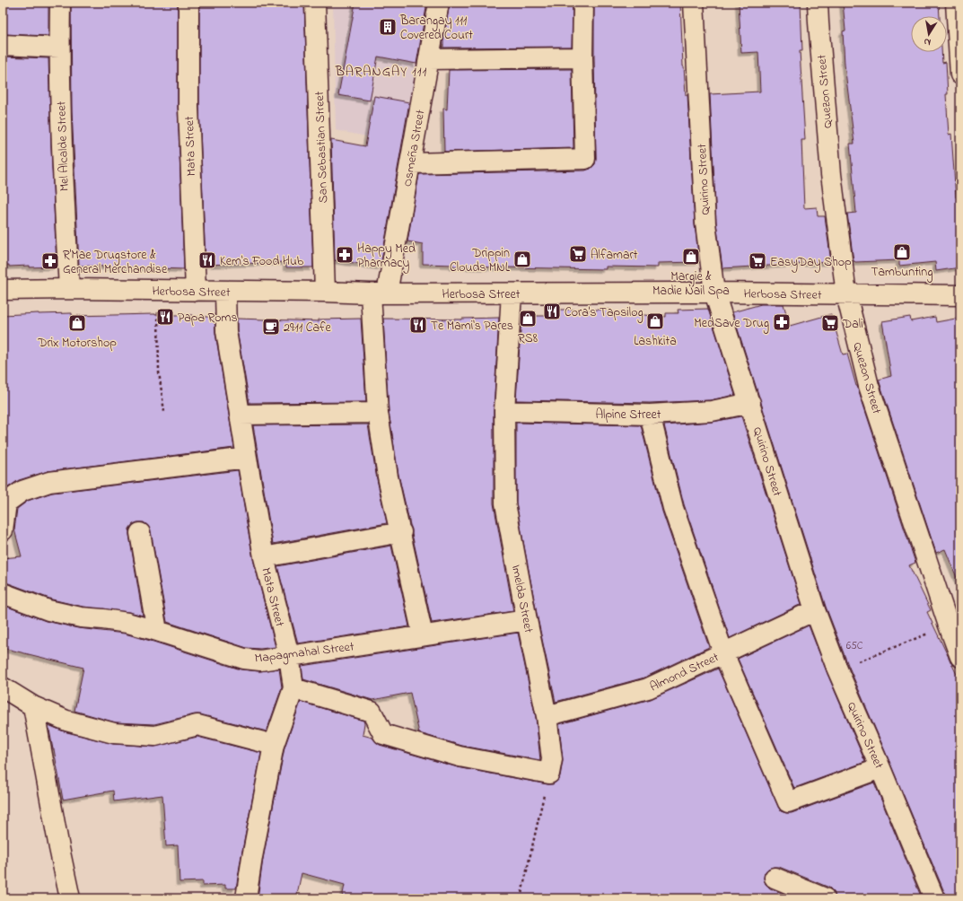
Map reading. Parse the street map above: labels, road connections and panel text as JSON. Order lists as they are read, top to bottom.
{
  "streets": {
    "street": [
      "Quezon Street",
      "Mel Alcalde Street",
      "Mata Street",
      "San Sebastian Street",
      "Osmeña Street",
      "Quirino Street",
      "Herbosa Street",
      "Alpine Street",
      "Imelda Street",
      "Mapagmahal Street",
      "Almond Street"
    ]
  },
  "crossings": [
    ["Quezon Street", "Herbosa Street"],
    ["Mel Alcalde Street", "Herbosa Street"],
    ["Mata Street", "Herbosa Street"],
    ["Mata Street", "Mapagmahal Street"],
    ["San Sebastian Street", "Herbosa Street"],
    ["Osmeña Street", "Herbosa Street"],
    ["Osmeña Street", "Mapagmahal Street"],
    ["Quirino Street", "Herbosa Street"],
    ["Quirino Street", "Alpine Street"],
    ["Quirino Street", "Almond Street"],
    ["Herbosa Street", "Imelda Street"],
    ["Alpine Street", "Imelda Street"],
    ["Imelda Street", "Mapagmahal Street"],
    ["Imelda Street", "Almond Street"]
  ],
  "districts": ["BARANGAY 111"],
  "places": {
    "building": ["Barangay 111 Covered Court"],
    "shop": [
      "Tambunting",
      "Margie & Madie Nail Spa",
      "Drippin Clouds MNL",
      "RS8",
      "Lashkita",
      "Drix Motorshop"
    ],
    "supermarket": ["Alfamart", "EasyDay Shop", "Dali"],
    "pharmacy": ["Happy Med Pharmacy", "R'Mae Drugstore & General Merchandise", "MedSave Drug"],
    "restaurant": [
      "Kem's Food Hub",
      "Cora's Tapsilog",
      "Papa Roms",
      "Te Mami's Pares"
    ],
    "cafe": ["29:11 Cafe"]
  },
  "house_numbers": ["65C"],
  "north": "bottom"
}
